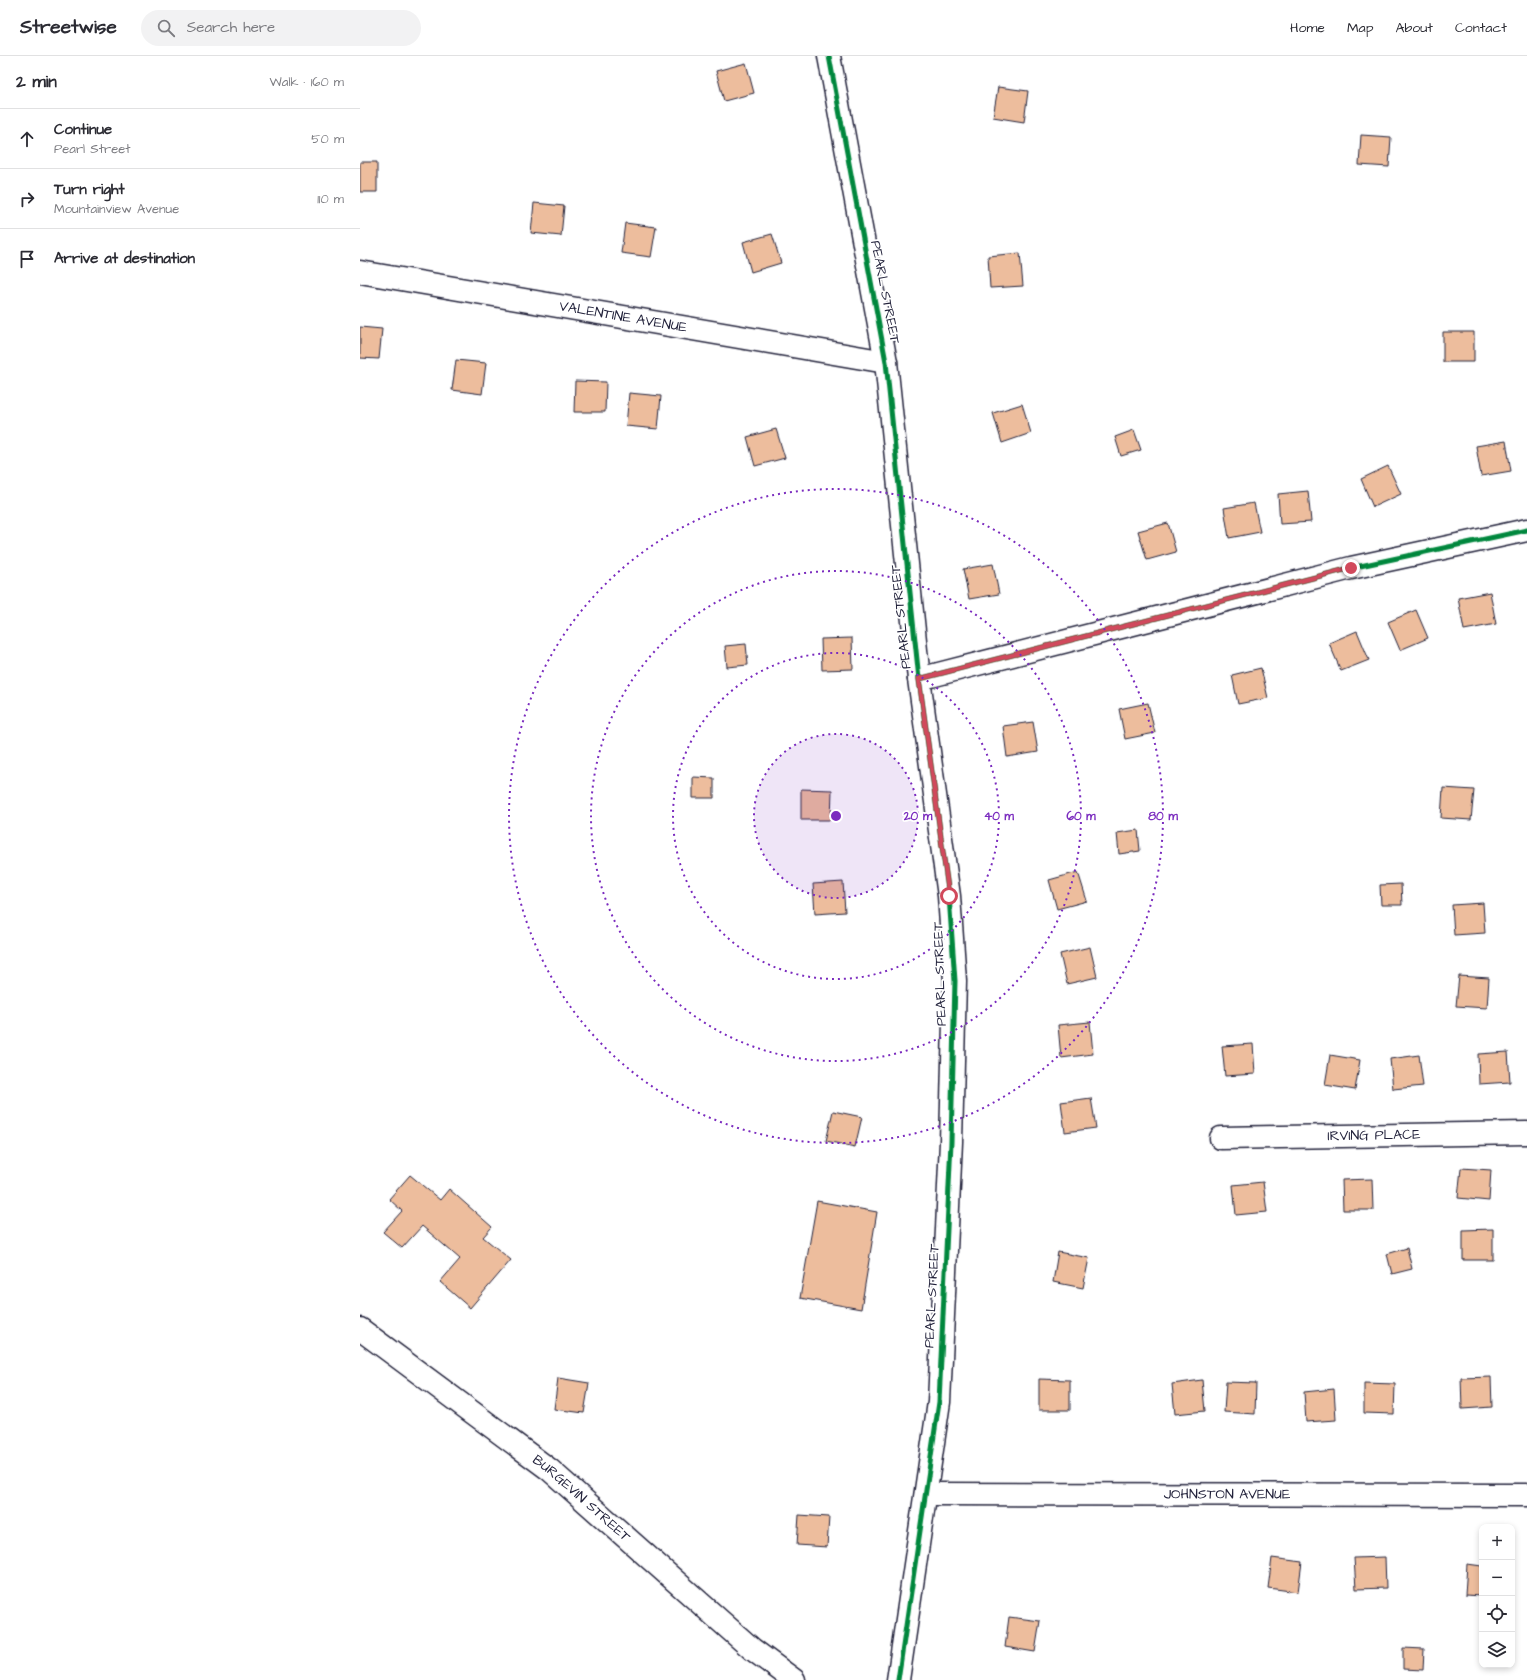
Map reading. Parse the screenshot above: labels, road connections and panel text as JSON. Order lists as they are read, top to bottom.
{
  "streets": {
    "street": [
      "PEARL STREET",
      "VALENTINE AVENUE",
      "IRVING PLACE",
      "JOHNSTON AVENUE",
      "BURGEVIN STREET"
    ]
  },
  "crossings": [
    ["PEARL STREET", "VALENTINE AVENUE"],
    ["PEARL STREET", "JOHNSTON AVENUE"]
  ],
  "page": {
    "header": "Streetwise",
    "search": "Search here",
    "nav": [
      "Home",
      "Map",
      "About",
      "Contact"
    ],
    "heading": ["2 min", "Walk · 160 m"],
    "list": [
      ["Continue", "Pearl Street", "50 m"],
      ["Turn right", "Mountainview Avenue", "110 m"],
      "Arrive at destination"
    ],
    "map_buttons": ["+", "−"]
  },
  "rings": [
    "20 m",
    "40 m",
    "60 m",
    "80 m"
  ]
}
